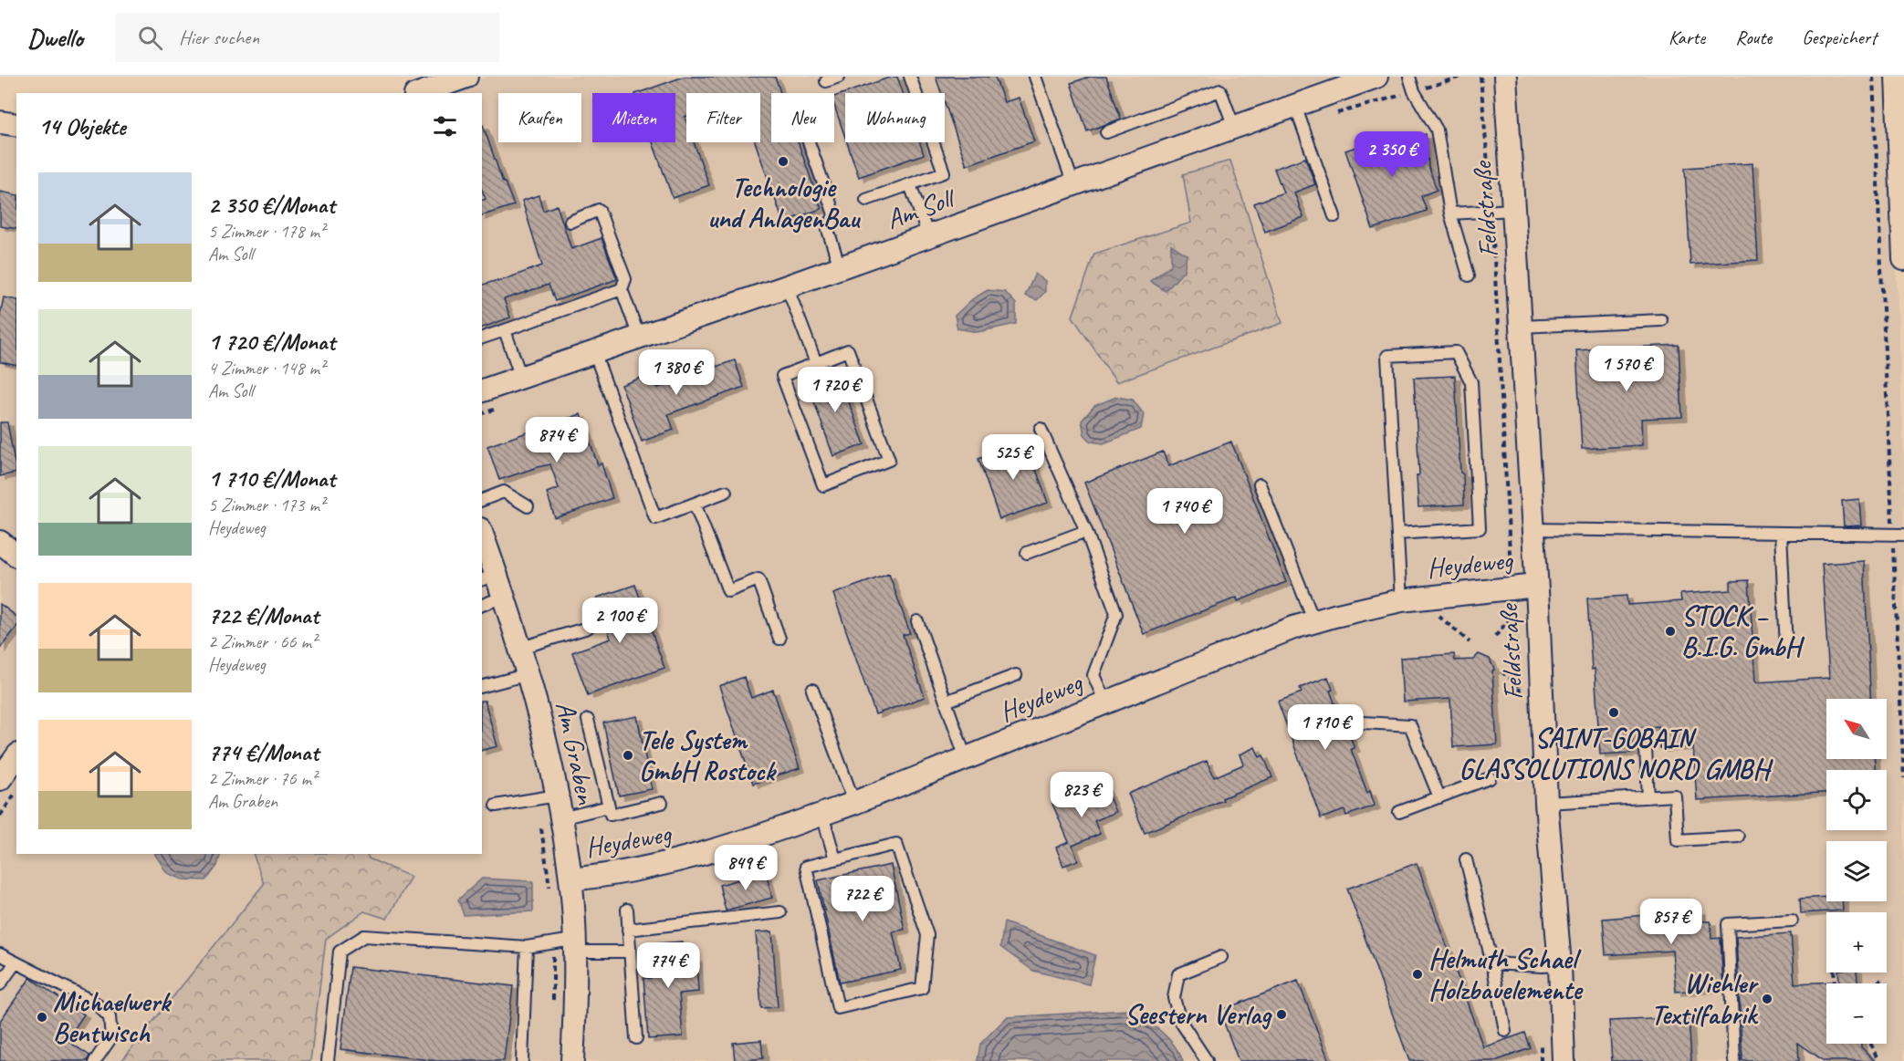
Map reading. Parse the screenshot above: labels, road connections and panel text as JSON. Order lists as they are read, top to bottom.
{
  "streets": {
    "street": [
      "Am Soll",
      "Feldstraße",
      "Heydeweg",
      "Am Graben"
    ]
  },
  "crossings": [
    ["Feldstraße", "Heydeweg"],
    ["Heydeweg", "Am Graben"]
  ],
  "places": [
    "Technologie und AnlagenBau",
    "STOCK – B.I.G. GmbH",
    "SAINT-GOBAIN GLASSOLUTIONS NORD GMBH",
    "Tele System GmbH Rostock",
    "Helmuth Schael Holzbauelemente",
    "Wiehler Textilfabrik",
    "Seestern Verlag",
    "Michaelwerk Bentwisch"
  ],
  "north": "top left",
  "page": {
    "header": "Dwello",
    "search": "Hier suchen",
    "nav": ["Karte", "Route", "Gespeichert"],
    "chip": [
      "Kaufen",
      "Mieten",
      "Filter",
      "Neu",
      "Wohnung"
    ],
    "heading": "14 Objekte",
    "price": [
      "2 350 €",
      "1 570 €",
      "1 380 €",
      "1 720 €",
      "874 €",
      "525 €",
      "1 740 €",
      "2 100 €",
      "1 710 €",
      "823 €",
      "849 €",
      "722 €",
      "857 €",
      "774 €"
    ],
    "list": [
      {
        "name": "2 350 €/Monat",
        "note": "5 Zimmer · 178 m² · Am Soll"
      },
      {
        "name": "1 720 €/Monat",
        "note": "4 Zimmer · 148 m² · Am Soll"
      },
      {
        "name": "1 710 €/Monat",
        "note": "5 Zimmer · 173 m² · Heydeweg"
      },
      {
        "name": "722 €/Monat",
        "note": "2 Zimmer · 66 m² · Heydeweg"
      },
      {
        "name": "774 €/Monat",
        "note": "2 Zimmer · 76 m² · Am Graben"
      }
    ],
    "map_buttons": ["+", "−"]
  }
}
